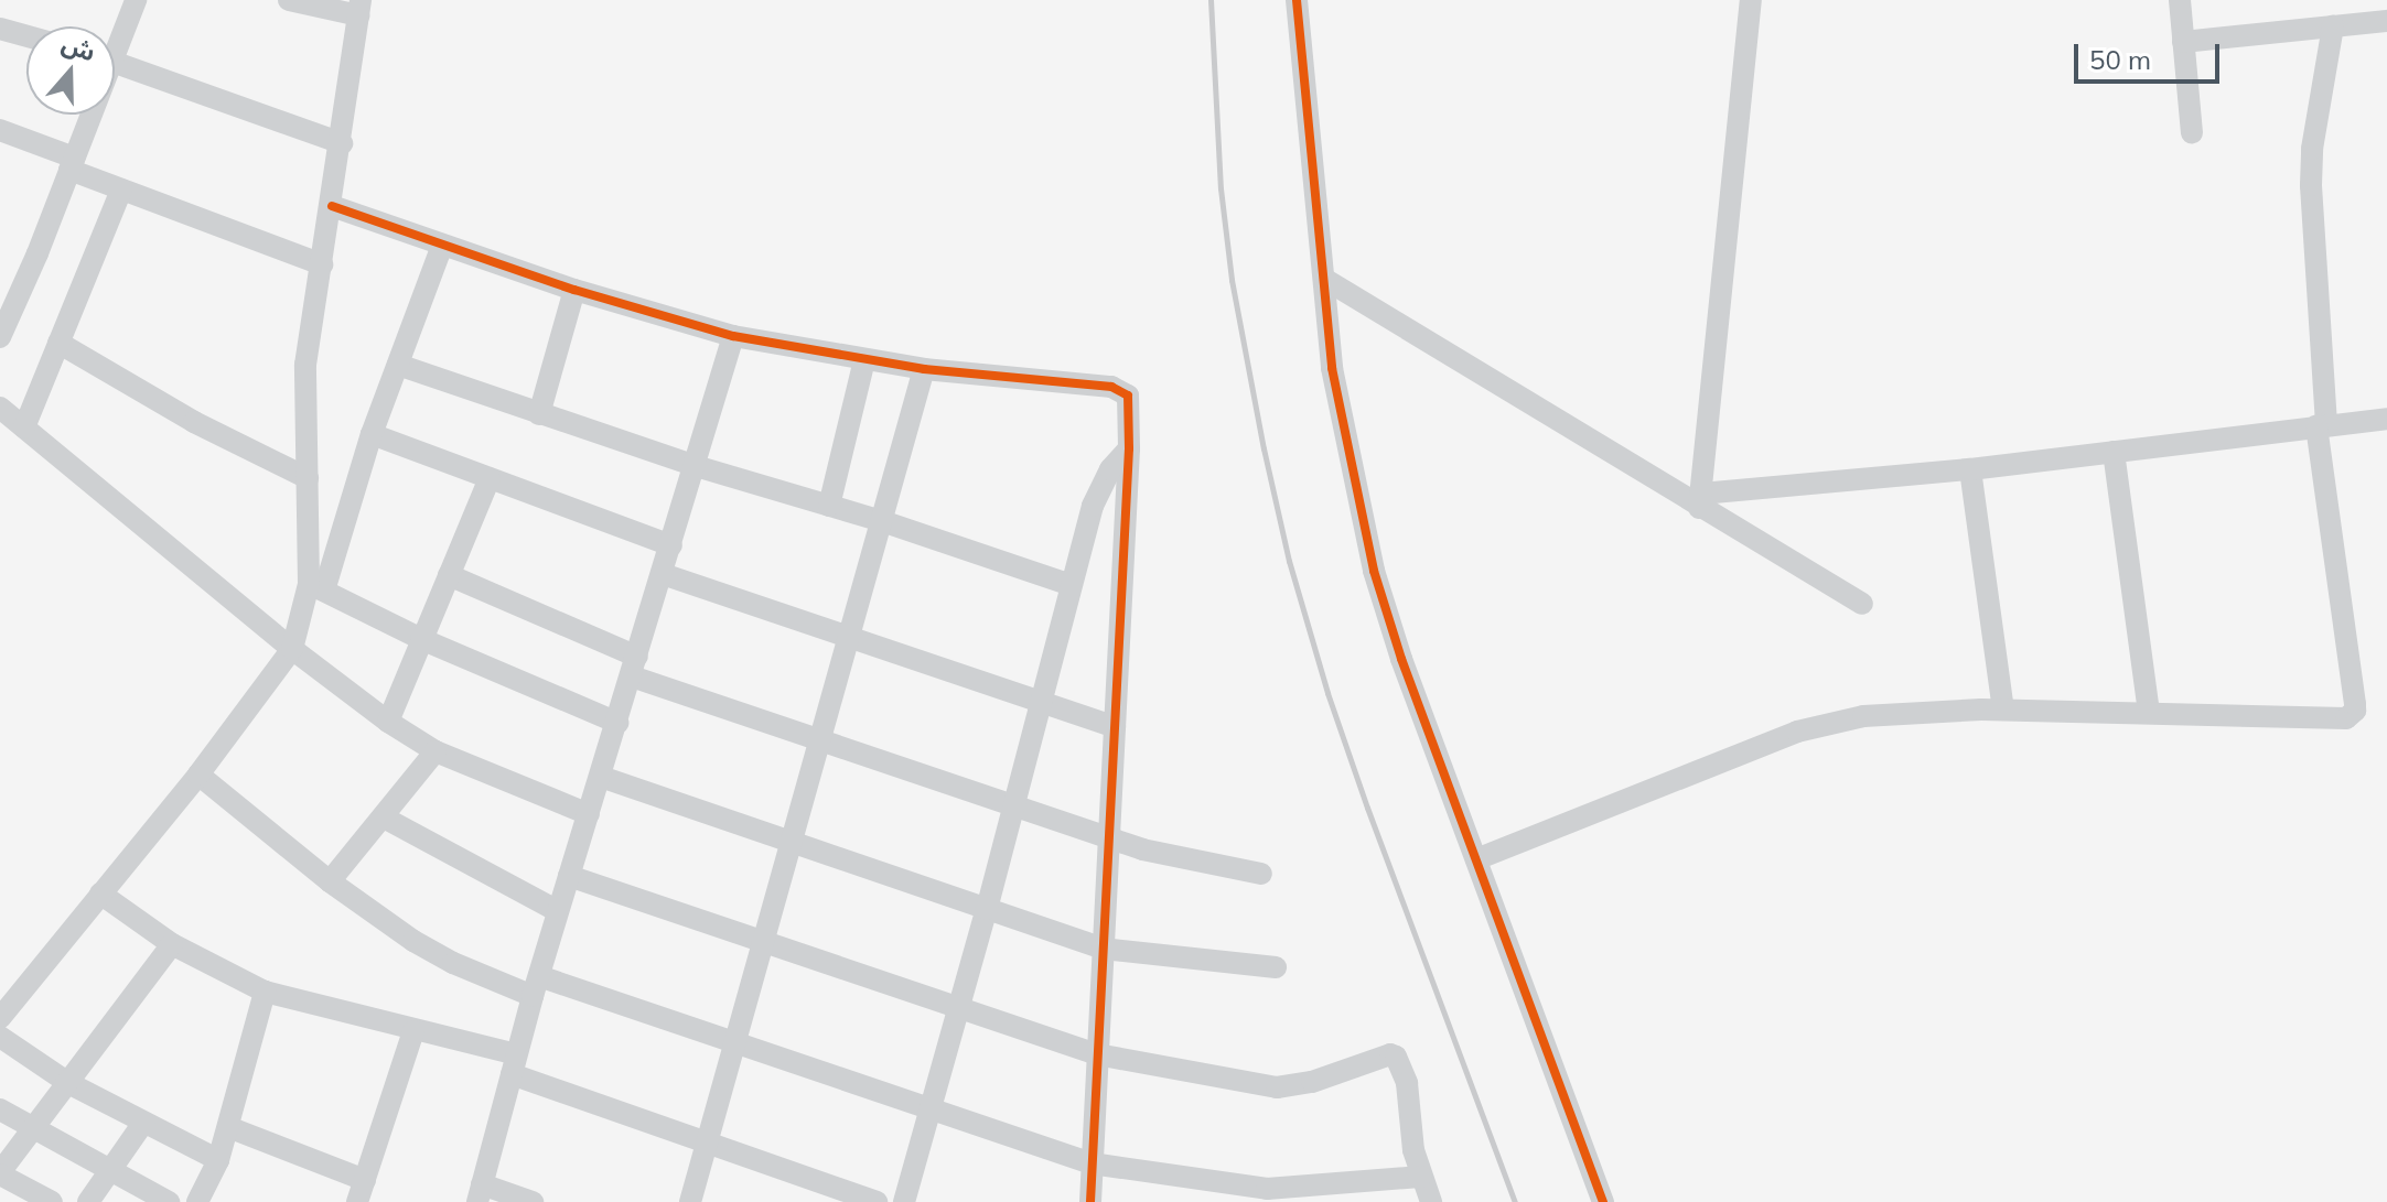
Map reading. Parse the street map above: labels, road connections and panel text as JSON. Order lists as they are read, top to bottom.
{
  "scale_bar": "50 m",
  "north": "top"
}
